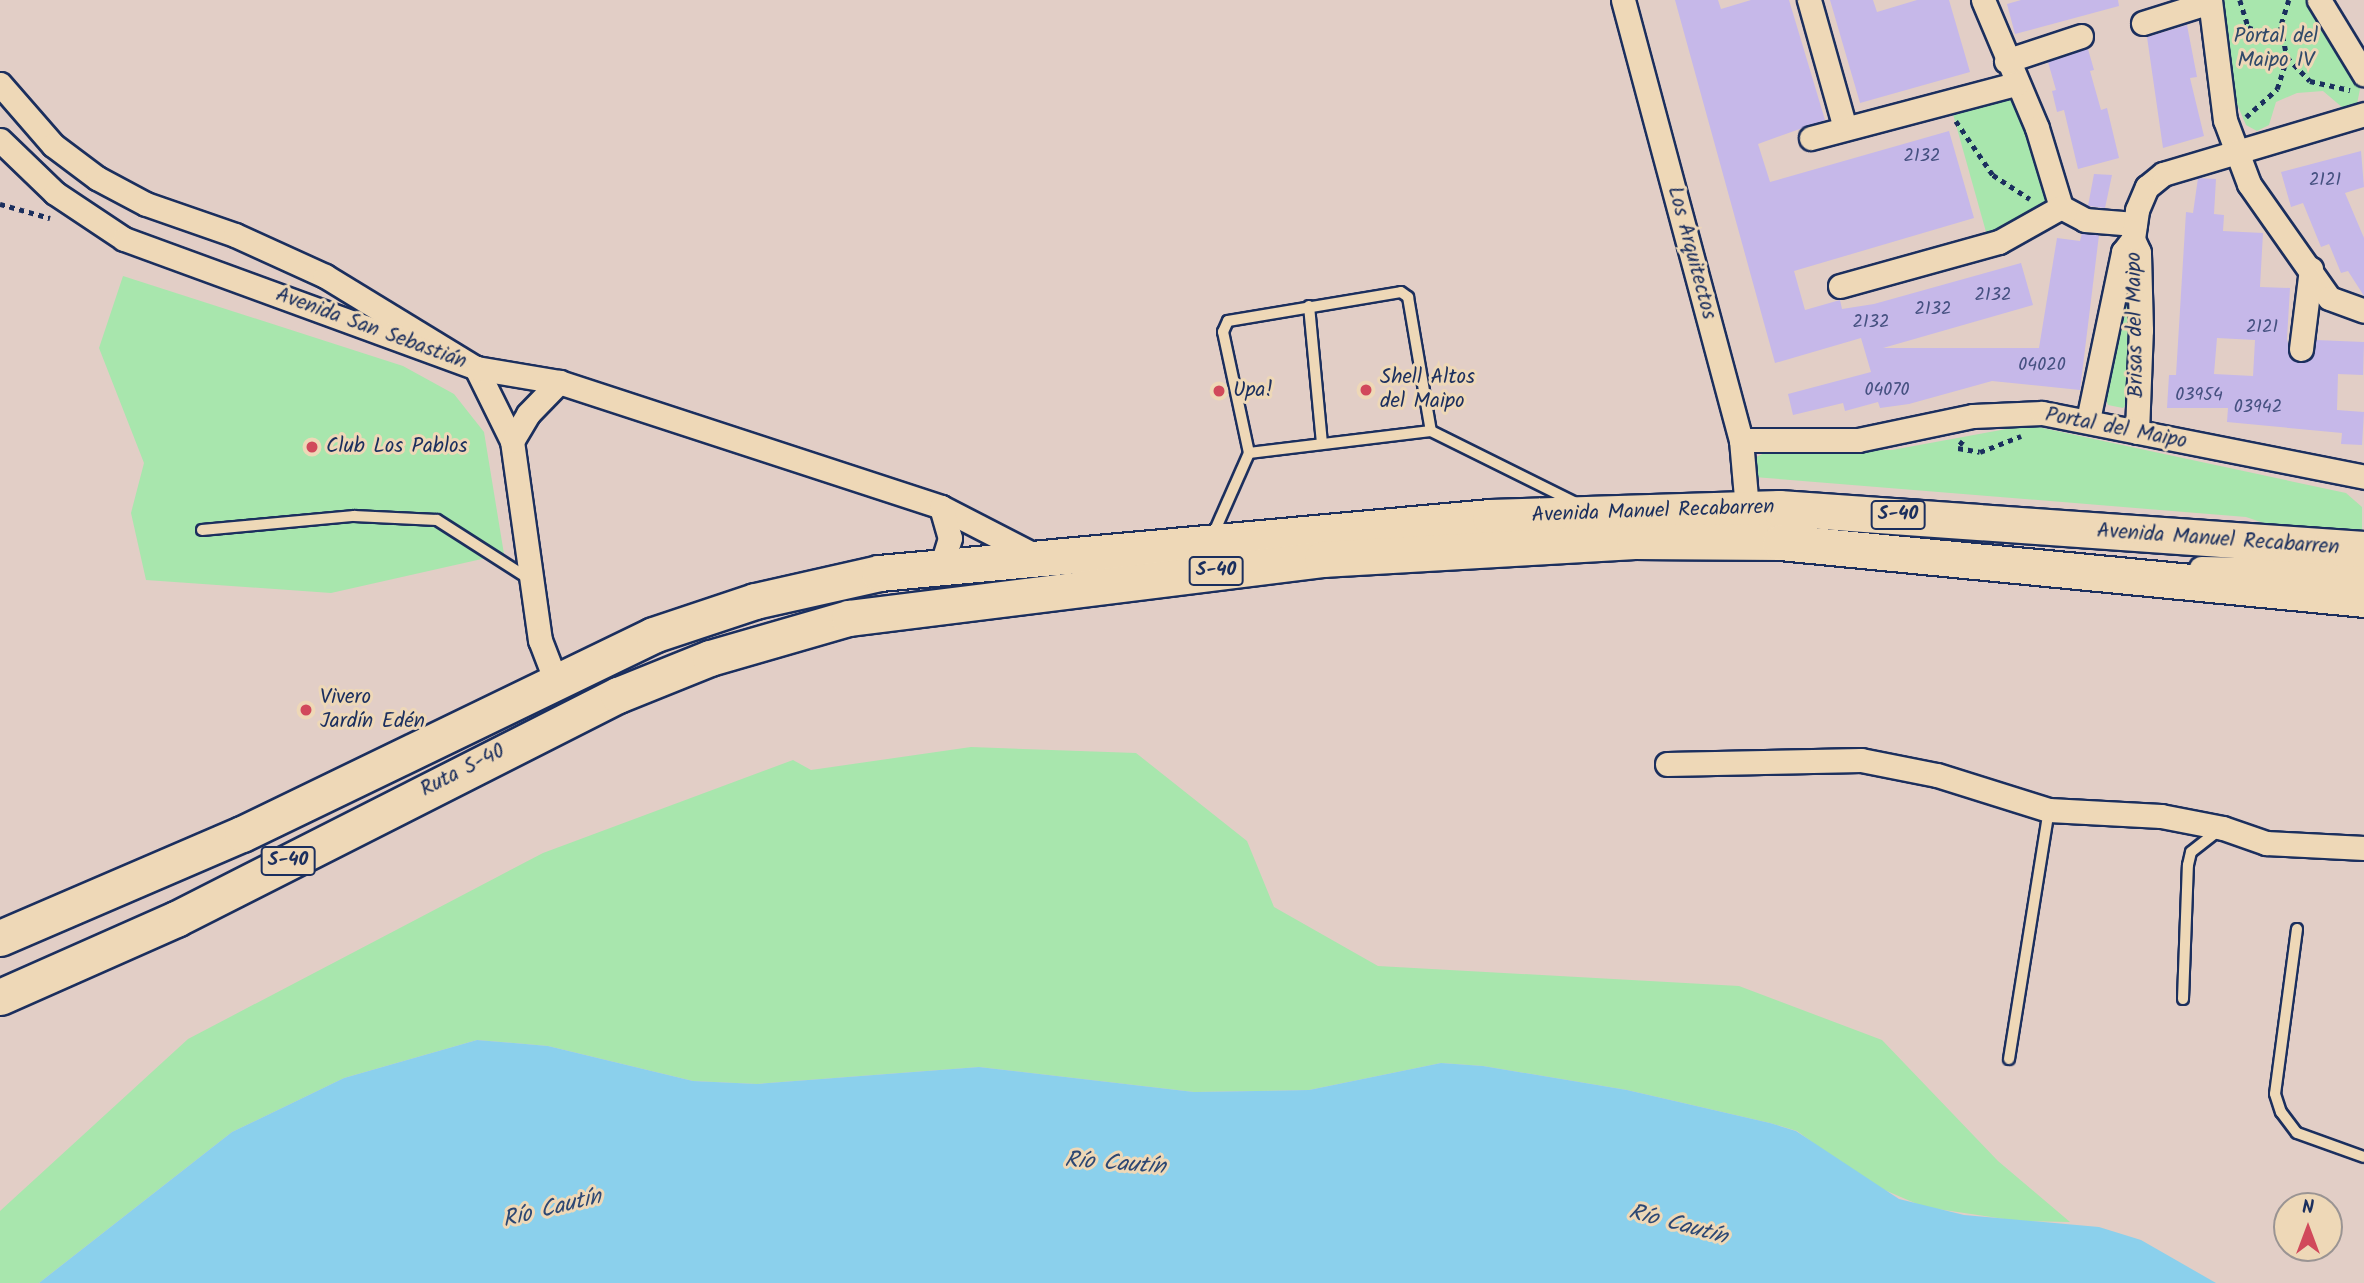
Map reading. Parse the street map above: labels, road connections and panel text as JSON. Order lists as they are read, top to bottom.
{
  "streets": {
    "main road": ["Avenida Manuel Recabarren", "S-40", "Ruta S-40"],
    "street": [
      "Los Arquitectos",
      "Brisas del Maipo",
      "Avenida San Sebastián",
      "Portal del Maipo"
    ]
  },
  "crossings": [
    ["Los Arquitectos", "Portal del Maipo"],
    ["Los Arquitectos", "Avenida Manuel Recabarren"],
    ["Brisas del Maipo", "Portal del Maipo"],
    ["Avenida Manuel Recabarren", "Ruta S-40"]
  ],
  "water": ["Río Cautín"],
  "parks": ["Portal del Maipo IV"],
  "places": [
    "Shell Altos del Maipo",
    "Upa!",
    "Club Los Pablos",
    "Vivero Jardín Edén"
  ],
  "house_numbers": [
    "2132",
    "2121",
    "2132",
    "2132",
    "2132",
    "2121",
    "04020",
    "04070",
    "03954",
    "03942"
  ],
  "north": "top"
}
